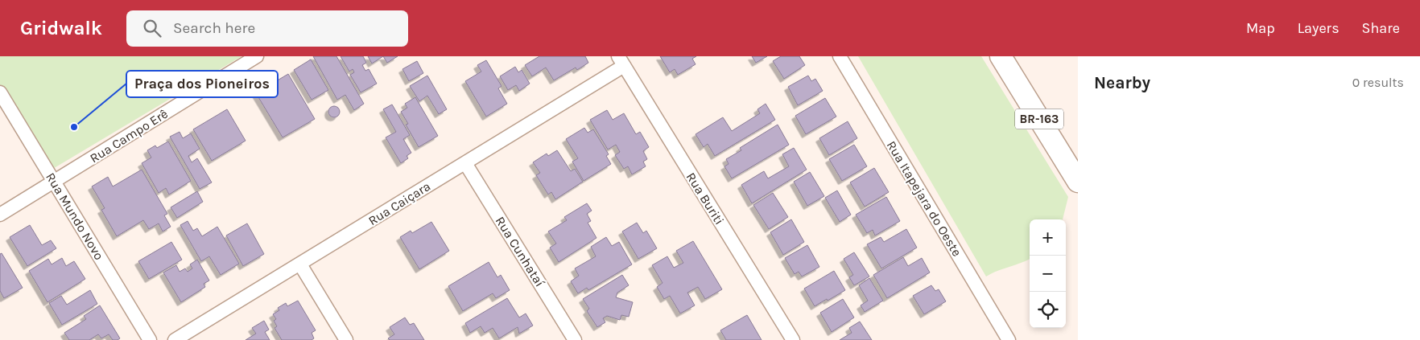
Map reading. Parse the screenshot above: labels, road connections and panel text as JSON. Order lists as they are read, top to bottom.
{
  "streets": {
    "highway": ["BR-163"],
    "street": [
      "Rua Campo Erê",
      "Rua Buriti",
      "Rua Itapejara do Oeste",
      "Rua Caiçara",
      "Rua Mundo Novo",
      "Rua Cunhataí"
    ]
  },
  "crossings": [
    ["Rua Campo Erê", "Rua Mundo Novo"],
    ["Rua Buriti", "Rua Caiçara"],
    ["Rua Caiçara", "Rua Cunhataí"]
  ],
  "places": ["Praça dos Pioneiros"],
  "page": {
    "header": "Gridwalk",
    "search": "Search here",
    "nav": ["Map", "Layers", "Share"],
    "heading": ["Nearby", "0 results"],
    "map_buttons": ["+", "−"]
  }
}
